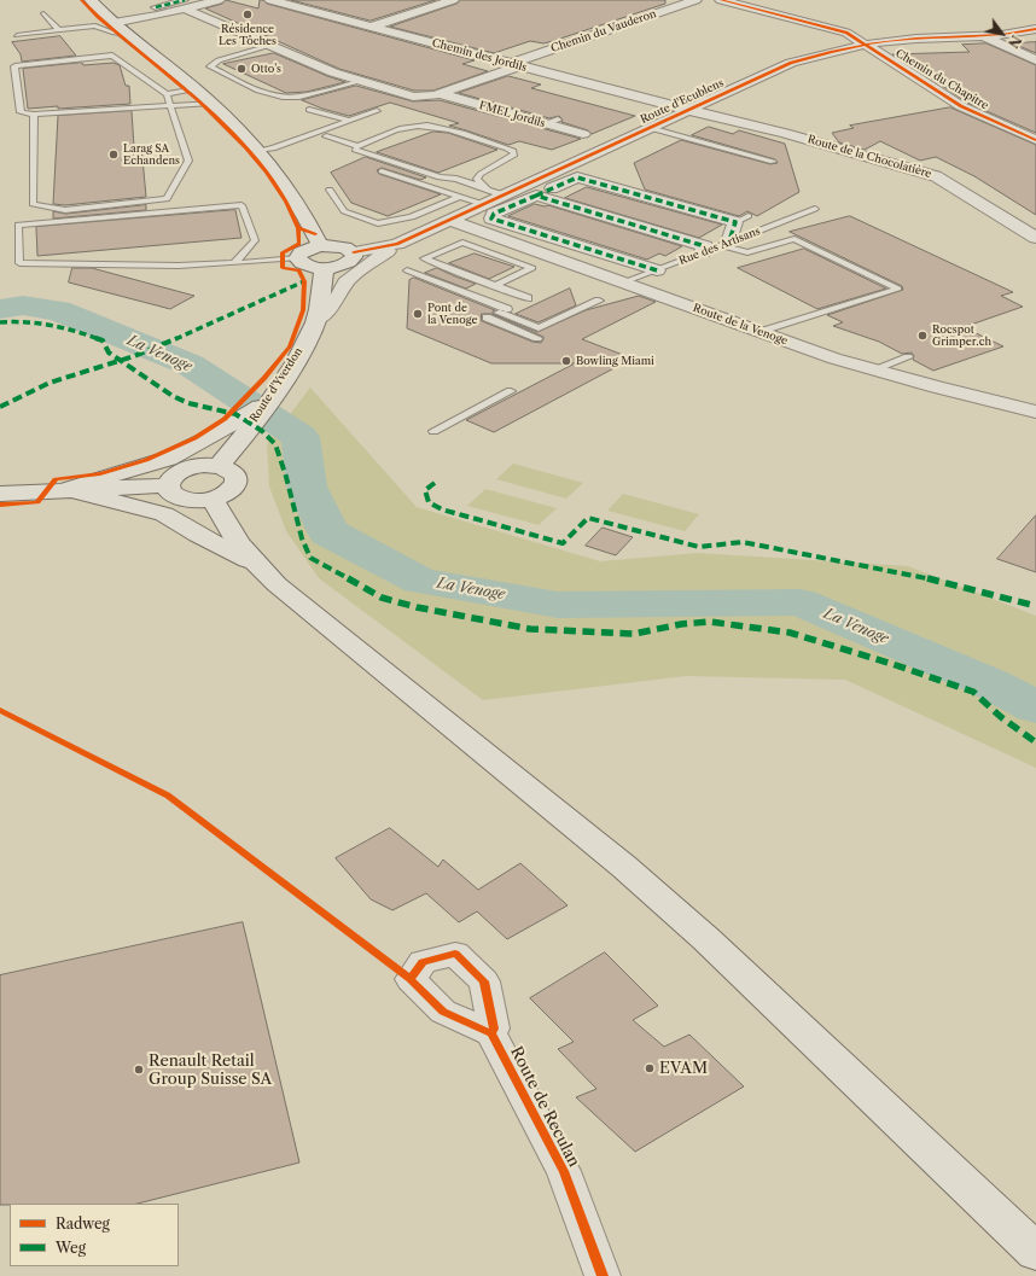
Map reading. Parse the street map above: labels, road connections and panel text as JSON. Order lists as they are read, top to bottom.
{
  "streets": {
    "main road": ["Route d'Yverdon"],
    "street": [
      "Chemin du Vauderon",
      "Chemin des Jordils",
      "Chemin du Chapitre",
      "Route d'Ecublens",
      "FMEL Jordils",
      "Route de la Chocolatière",
      "Route de la Venoge",
      "Route de Reculan"
    ],
    "lane": ["Rue des Artisans"]
  },
  "crossings": [
    ["Chemin du Vauderon", "Chemin des Jordils"],
    ["Chemin du Vauderon", "FMEL Jordils"],
    ["Chemin des Jordils", "Route d'Ecublens"],
    ["Chemin des Jordils", "Route de la Chocolatière"],
    ["Chemin du Chapitre", "Route d'Ecublens"],
    ["Route d'Ecublens", "Route de la Chocolatière"],
    ["Route d'Ecublens", "Route de la Venoge"],
    ["Route d'Ecublens", "Route d'Yverdon"],
    ["Rue des Artisans", "Route de la Venoge"]
  ],
  "water": ["La Venoge"],
  "places": [
    "Résidence Les Tôches",
    "Otto's",
    "Larag SA Echandens",
    "Pont de la Venoge",
    "Rocspot Grimper.ch",
    "Bowling Miami",
    "EVAM",
    "Renault Retail Group Suisse SA"
  ],
  "legend": ["Radweg", "Weg"],
  "north": "bottom right"
}
